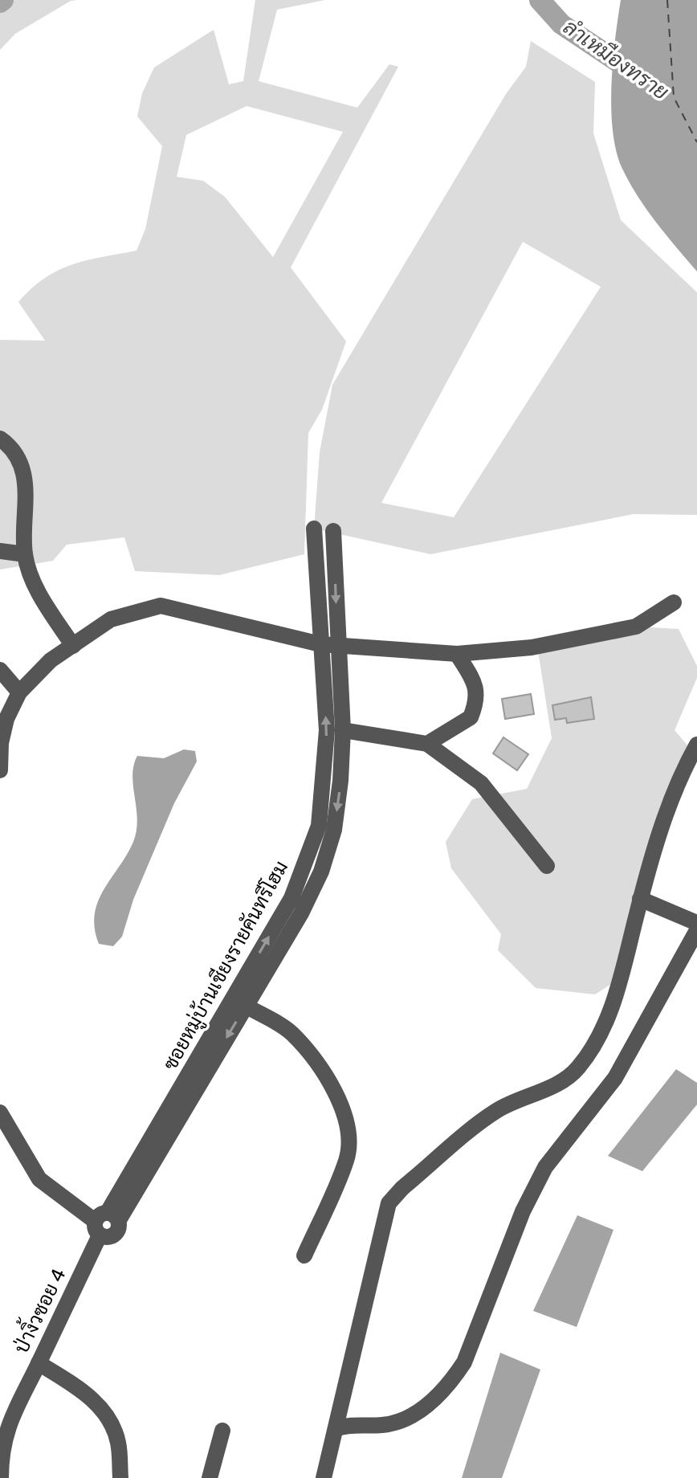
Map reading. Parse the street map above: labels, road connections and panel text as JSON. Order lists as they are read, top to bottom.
{
  "streets": {
    "street": ["ซอยหมู่บ้านเชียงรายคันทรีโฮม", "ป่างิ้วซอย 4"]
  },
  "crossings": [
    ["ซอยหมู่บ้านเชียงรายคันทรีโฮม", "ป่างิ้วซอย 4"]
  ],
  "water": ["ลำเหมืองทราย"]
}
